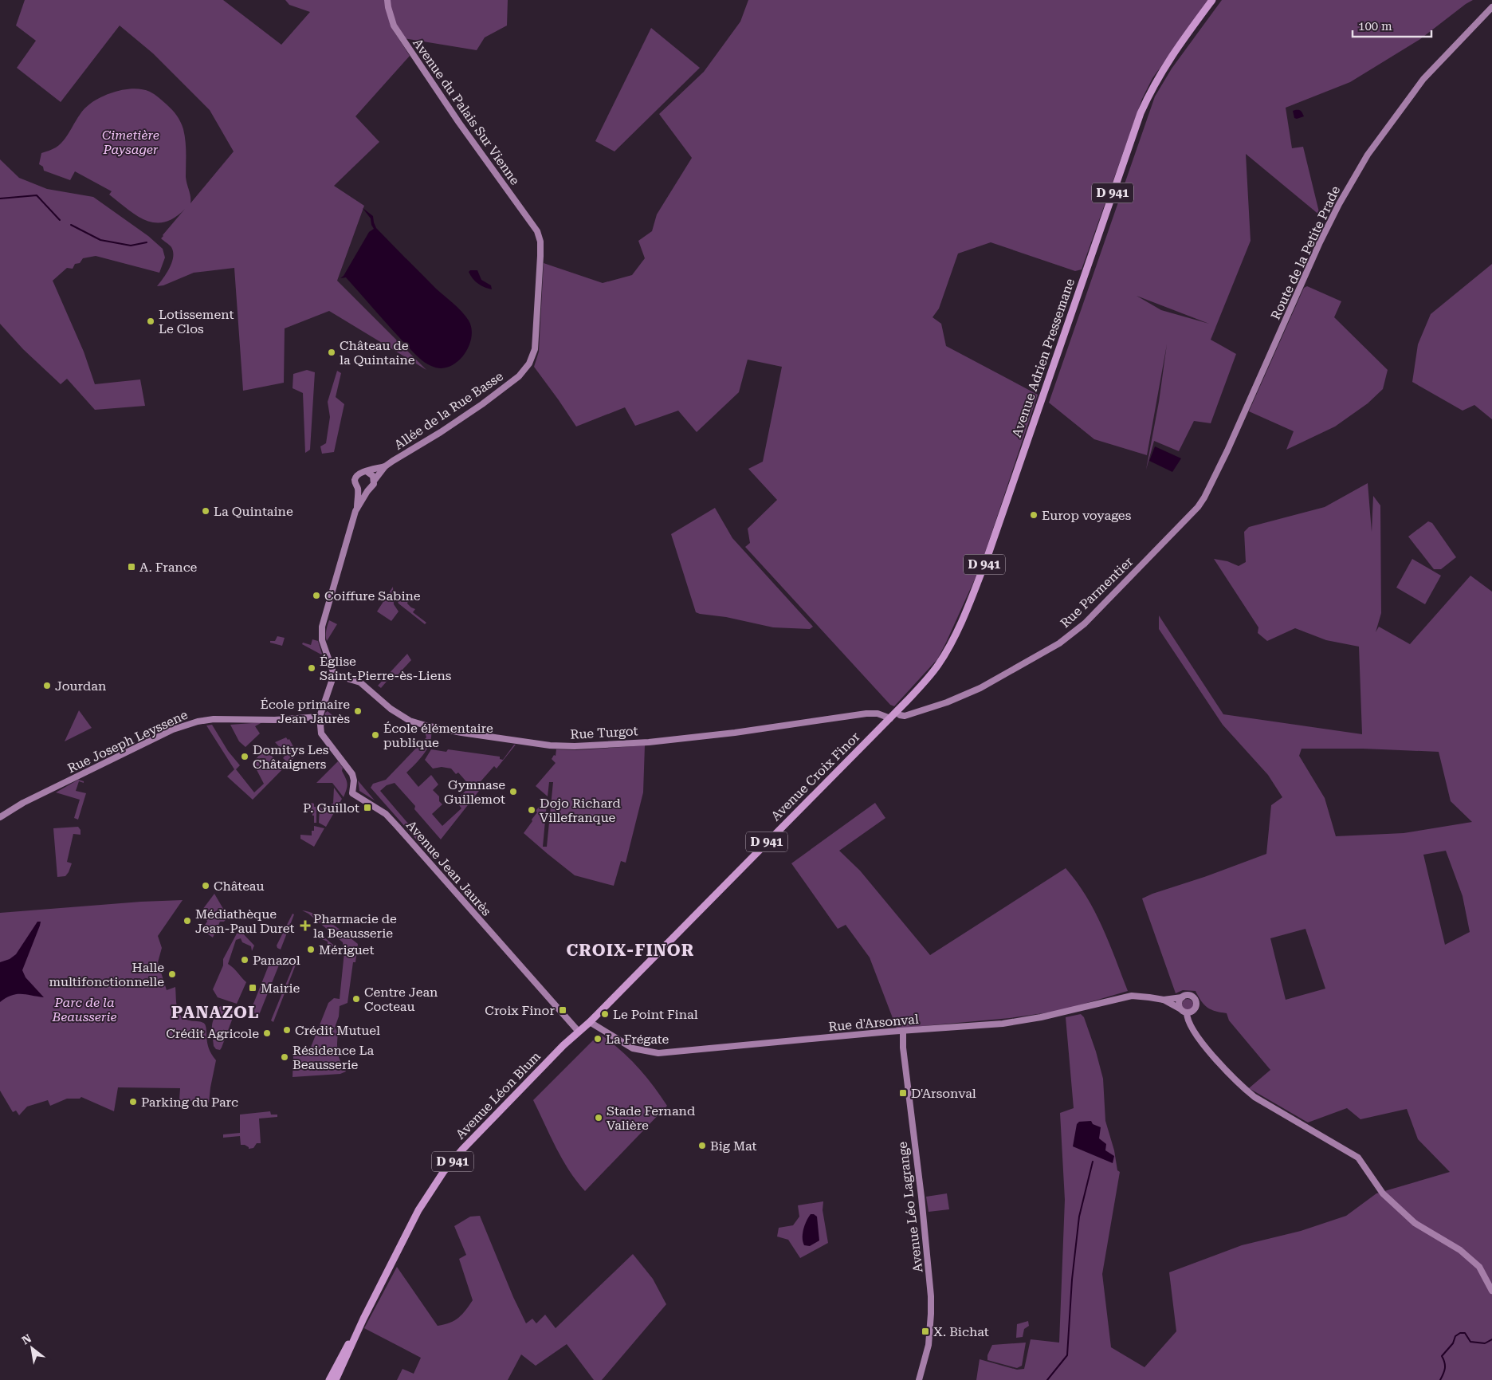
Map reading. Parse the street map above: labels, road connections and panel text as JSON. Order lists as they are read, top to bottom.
{
  "streets": {
    "main road": [
      "D 941",
      "Avenue Adrien Pressemane",
      "Avenue Croix Finor",
      "Avenue Léon Blum"
    ],
    "street": [
      "Avenue du Palais Sur Vienne",
      "Route de la Petite Prade",
      "Allée de la Rue Basse",
      "Rue Parmentier",
      "Rue Turgot",
      "Rue Joseph Leyssene",
      "Avenue Jean Jaurès",
      "Rue d'Arsonval",
      "Avenue Léo Lagrange"
    ]
  },
  "crossings": [
    ["Avenue du Palais Sur Vienne", "Allée de la Rue Basse"],
    ["Route de la Petite Prade", "Rue Parmentier"],
    ["Avenue Adrien Pressemane", "Rue Parmentier"],
    ["Avenue Adrien Pressemane", "Rue Turgot"],
    ["Avenue Adrien Pressemane", "Avenue Croix Finor"],
    ["Rue Turgot", "Avenue Croix Finor"],
    ["Rue Joseph Leyssene", "Avenue Jean Jaurès"],
    ["Avenue Croix Finor", "Rue d'Arsonval"],
    ["Avenue Croix Finor", "Avenue Léon Blum"],
    ["Avenue Jean Jaurès", "Avenue Léon Blum"],
    ["Rue d'Arsonval", "Avenue Léon Blum"],
    ["Rue d'Arsonval", "Avenue Léo Lagrange"]
  ],
  "districts": ["CROIX-FINOR", "PANAZOL"],
  "parks": ["Cimetière Paysager", "Parc de la Beausserie"],
  "places": {
    "other": [
      "Lotissement Le Clos",
      "Château de la Quintaine",
      "La Quintaine",
      "Europ voyages",
      "Coiffure Sabine",
      "Église Saint-Pierre-ès-Liens",
      "Jourdan",
      "École primaire Jean Jaurès",
      "École élémentaire publique",
      "Domitys Les Châtaigners",
      "Gymnase Guillemot",
      "Dojo Richard Villefranque",
      "Château",
      "Médiathèque Jean-Paul Duret",
      "Mériguet",
      "Panazol",
      "Halle multifonctionnelle",
      "Centre Jean Cocteau",
      "Le Point Final",
      "Crédit Mutuel",
      "Crédit Agricole",
      "La Frégate",
      "Résidence La Beausserie",
      "Parking du Parc",
      "Stade Fernand Valière",
      "Big Mat"
    ],
    "transit": [
      "A. France",
      "P. Guillot",
      "Mairie",
      "Croix Finor",
      "D'Arsonval",
      "X. Bichat"
    ],
    "health": ["Pharmacie de la Beausserie"]
  },
  "scale_bar": "100 m",
  "north": "top left"
}
